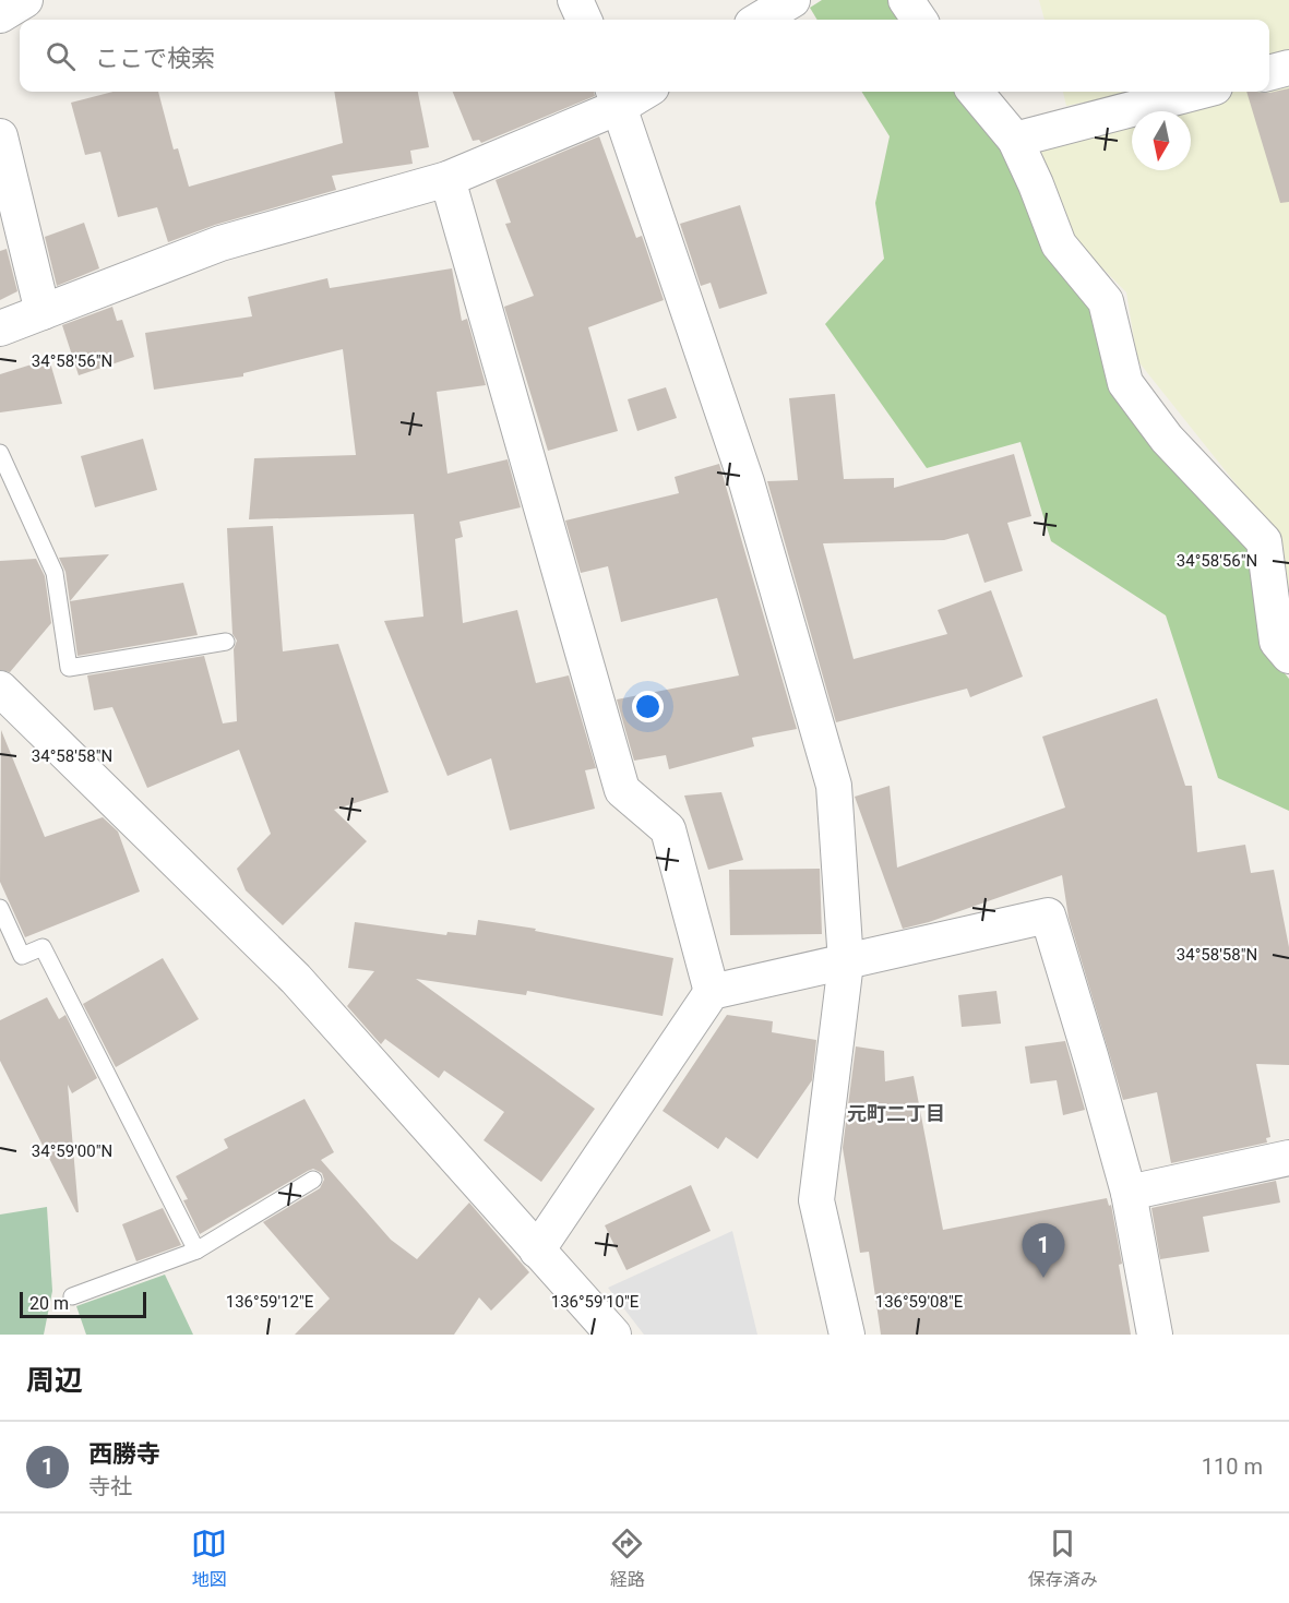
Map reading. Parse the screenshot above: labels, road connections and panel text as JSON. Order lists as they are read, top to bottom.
{
  "districts": ["元町二丁目"],
  "scale_bar": "20 m",
  "north": "bottom",
  "page": {
    "search": "ここで検索",
    "pins": "1",
    "scale": "20 m",
    "heading": "周辺",
    "list": [
      {
        "mark": "1",
        "name": "西勝寺",
        "note": "寺社",
        "value": "110 m"
      }
    ],
    "nav": ["地図", "経路", "保存済み"]
  },
  "coordinates": [
    "34°58'56\"N",
    "34°58'58\"N",
    "34°59'00\"N",
    "136°59'12\"E",
    "136°59'10\"E",
    "136°59'08\"E"
  ]
}
